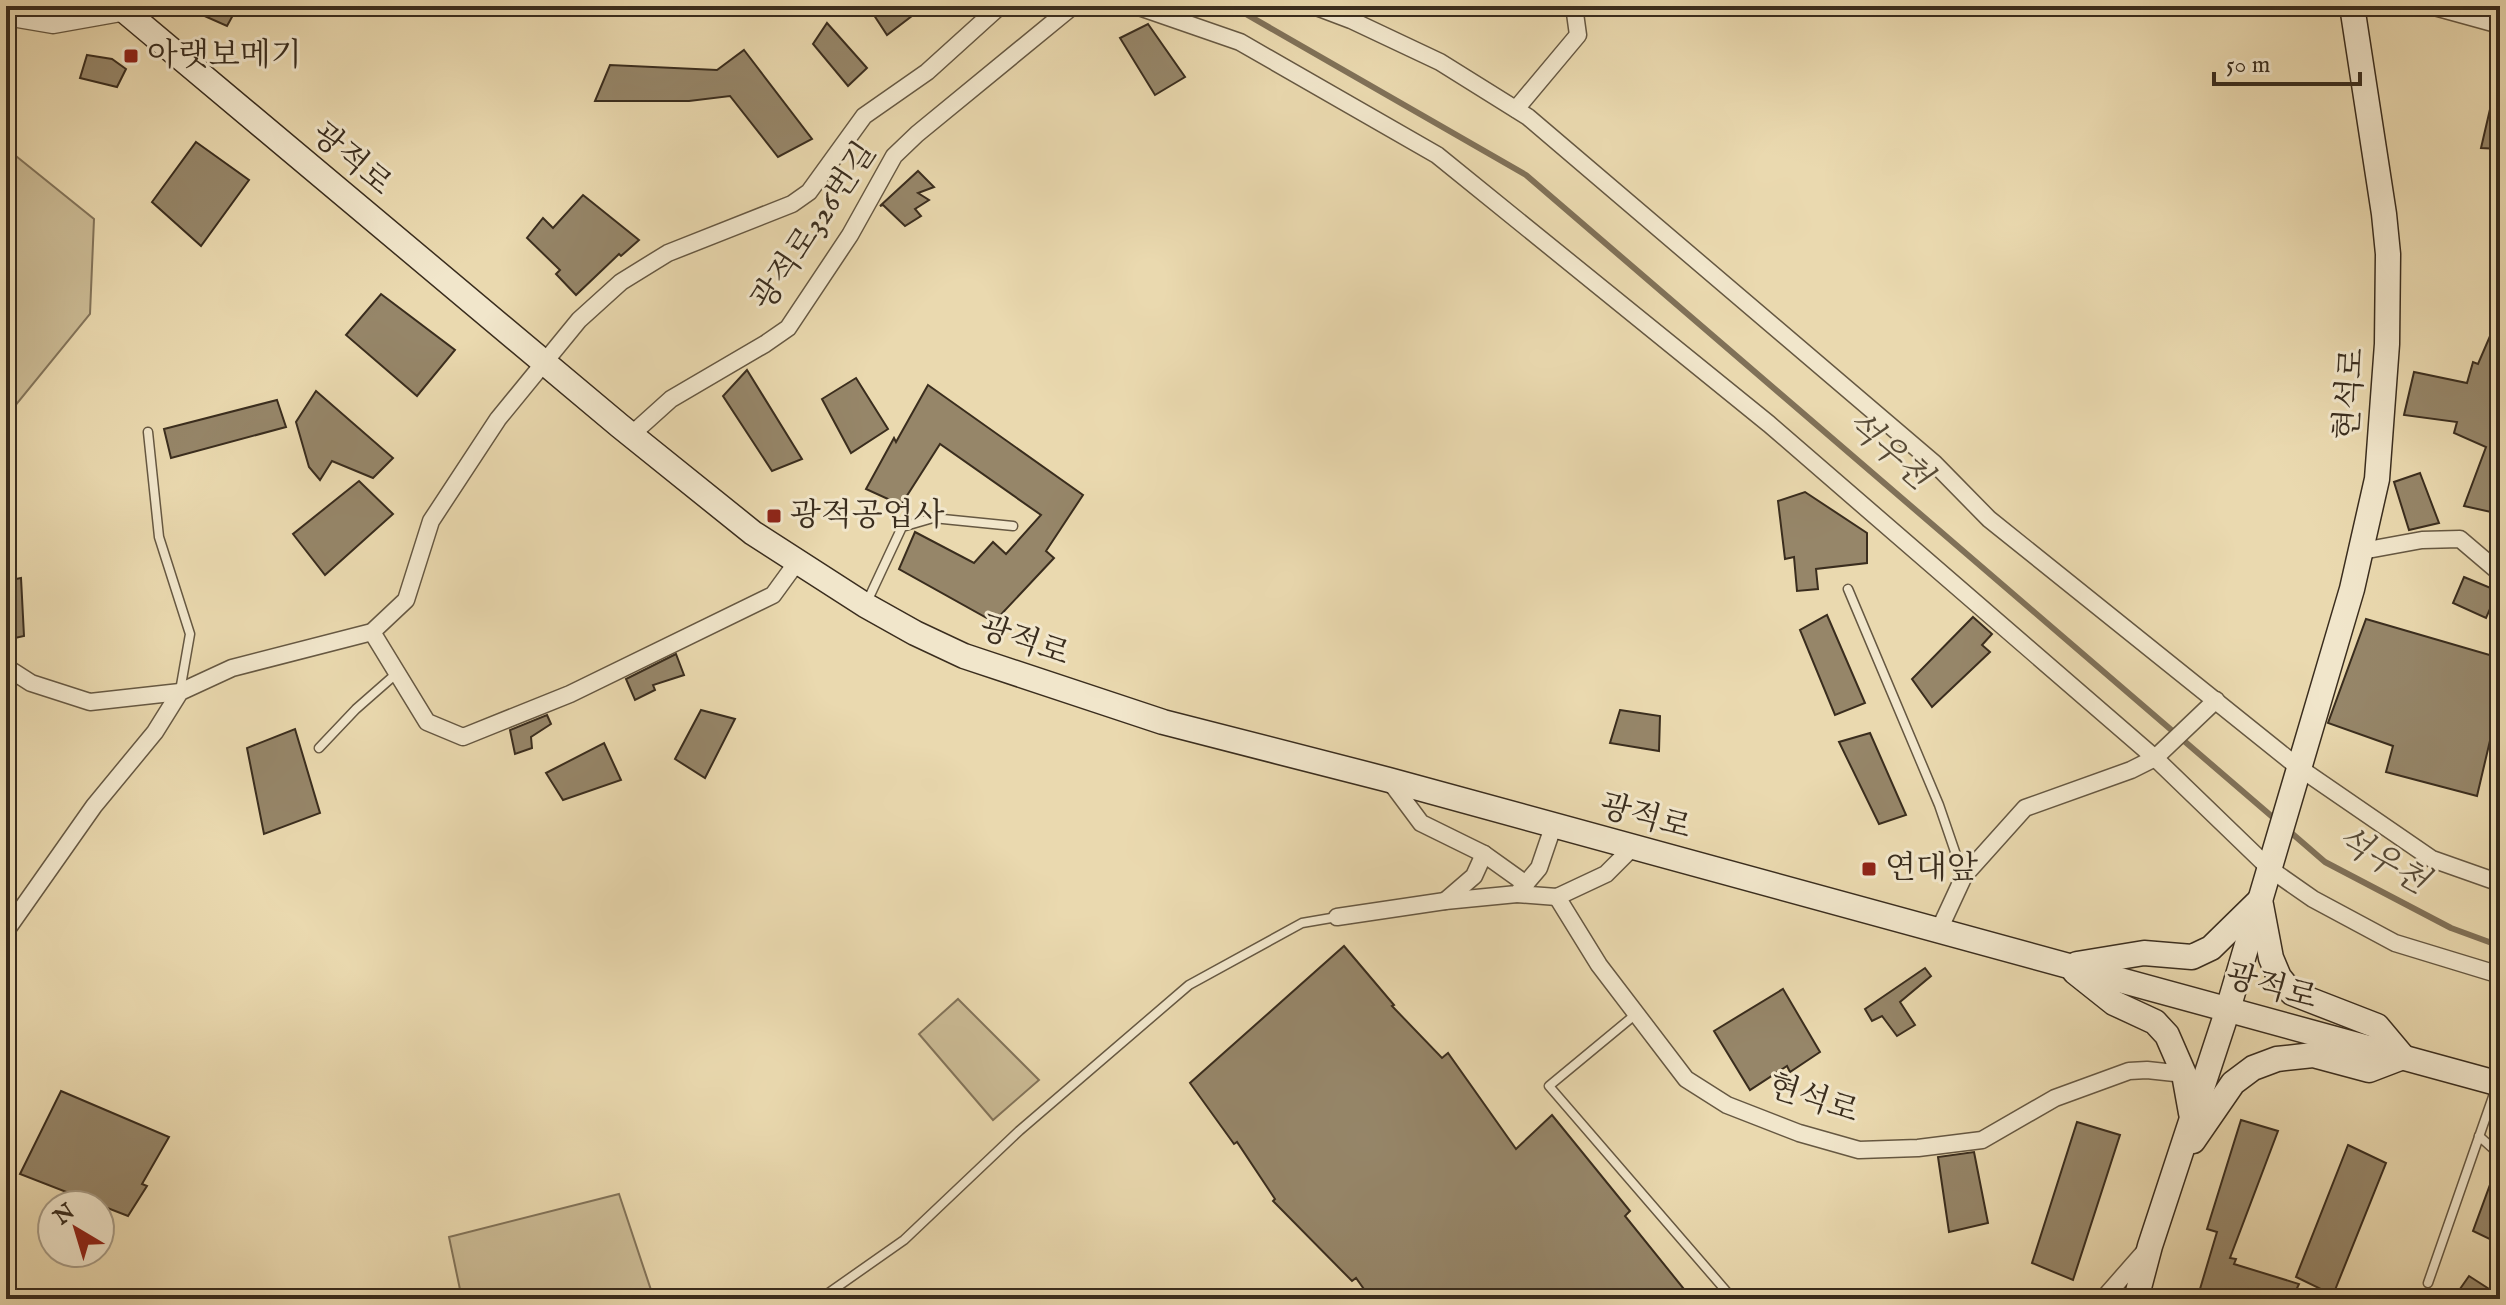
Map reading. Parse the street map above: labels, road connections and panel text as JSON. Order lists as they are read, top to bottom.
{
  "streets": {
    "main road": ["광적로", "현석로"],
    "street": ["광적로326번길"]
  },
  "crossings": [
    ["광적로", "광적로326번길"]
  ],
  "water": ["석우천"],
  "places": {
    "transit": ["아랫보메기", "광적공업사", "연대앞"]
  },
  "scale_bar": "50 m",
  "north": "top left"
}
